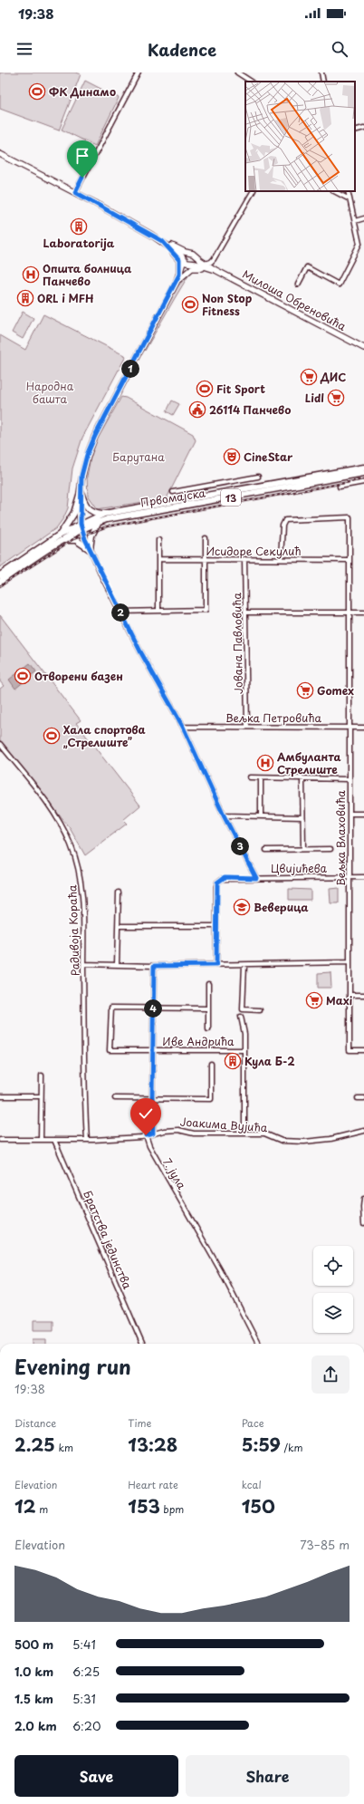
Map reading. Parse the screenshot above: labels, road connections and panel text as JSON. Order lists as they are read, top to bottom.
{
  "streets": {
    "main road": ["Првомајска", "13"],
    "street": [
      "Милоша Обреновића",
      "Исидоре Секулић",
      "Јована Павловића",
      "Вељка Петровића",
      "Вељка Влаховића",
      "Цвијићева",
      "Радивоја Кораћа",
      "Иве Андрића",
      "Јоакима Вујића",
      "7. јула",
      "Братства јединства"
    ]
  },
  "crossings": [
    ["Исидоре Секулић", "Јована Павловића"],
    ["Исидоре Секулић", "Вељка Влаховића"],
    ["Јована Павловића", "Вељка Петровића"],
    ["Вељка Петровића", "Вељка Влаховића"],
    ["Вељка Влаховића", "Цвијићева"],
    ["Јоакима Вујића", "7. јула"]
  ],
  "parks": ["Народна башта", "Барутана"],
  "places": {
    "sports": [
      "ФК Динамо",
      "Non Stop Fitness",
      "Fit Sport",
      "Отворени базен",
      "Хала спортова „Стрелиште”"
    ],
    "building": ["Laboratorija", "ORL i MFH", "Кула Б-2"],
    "hospital": ["Општа болница Панчево", "Амбуланта Стрелиште"],
    "supermarket": [
      "ДИС",
      "Lidl",
      "Gomex",
      "Maxi"
    ],
    "public building": ["26114 Панчево"],
    "theatre": ["CineStar"],
    "school or university": ["Веверица"]
  },
  "page": {
    "status": "19:38",
    "header": "Kadence",
    "pins": [
      "1",
      "2",
      "3",
      "4"
    ],
    "heading": ["Evening run", "19:38"],
    "stats": [
      ["Distance", "2.25 km"],
      ["Time", "13:28"],
      ["Pace", "5:59 /km"],
      ["Elevation", "12 m"],
      ["Heart rate", "153 bpm"],
      ["kcal", "150"]
    ],
    "chart": ["Elevation", "73–85 m"],
    "list": [
      {
        "name": "500 m",
        "note": "5:41"
      },
      {
        "name": "1.0 km",
        "note": "6:25"
      },
      {
        "name": "1.5 km",
        "note": "5:31"
      },
      {
        "name": "2.0 km",
        "note": "6:20"
      }
    ],
    "buttons": ["Save", "Share"]
  }
}
